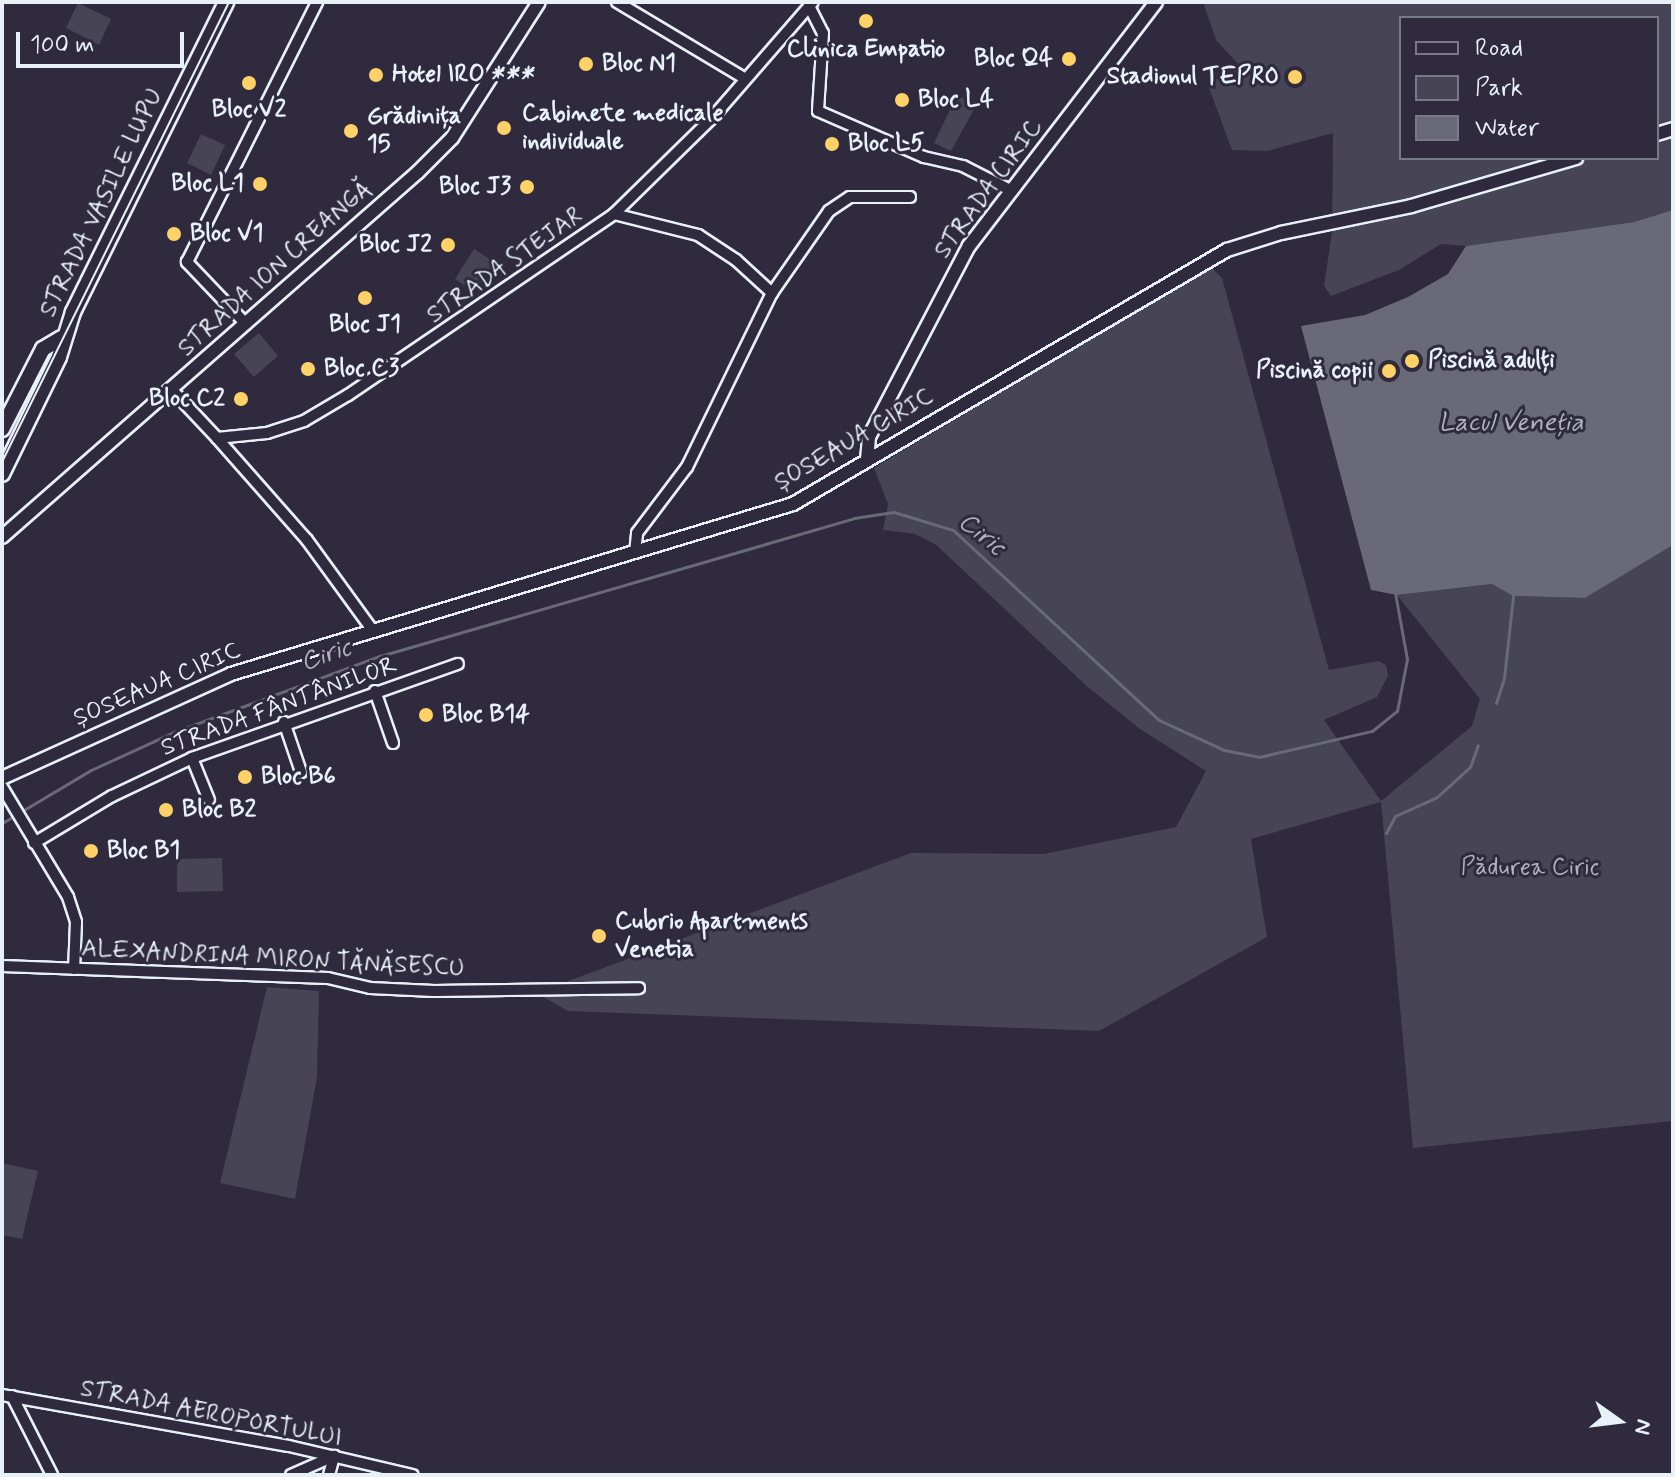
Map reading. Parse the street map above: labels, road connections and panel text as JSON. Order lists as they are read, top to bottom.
{
  "streets": {
    "main road": ["STRADA VASILE LUPU"],
    "street": [
      "STRADA CIRIC",
      "STRADA STEJAR",
      "STRADA ION CREANGĂ",
      "ȘOSEAUA CIRIC",
      "STRADA FÂNTÂNILOR",
      "ALEXANDRINA MIRON TĂNĂSESCU",
      "STRADA AEROPORTULUI"
    ]
  },
  "crossings": [
    ["STRADA CIRIC", "ȘOSEAUA CIRIC"],
    ["STRADA STEJAR", "STRADA FÂNTÂNILOR"],
    ["ȘOSEAUA CIRIC", "STRADA FÂNTÂNILOR"]
  ],
  "water": ["Lacul Veneția", "Ciric"],
  "parks": ["Pădurea Ciric"],
  "places": [
    "Clinica Empatio",
    "Bloc Q4",
    "Bloc N1",
    "Hotel IRO ***",
    "Stadionul TEPRO",
    "Bloc V2",
    "Bloc L4",
    "Cabinete medicale individuale",
    "Grădinița 15",
    "Bloc L5",
    "Bloc L1",
    "Bloc J3",
    "Bloc V1",
    "Bloc J2",
    "Bloc J1",
    "Piscină adulți",
    "Bloc C3",
    "Piscină copii",
    "Bloc C2",
    "Bloc B14",
    "Bloc B6",
    "Bloc B2",
    "Bloc B1",
    "Cubrio Apartments Venetia"
  ],
  "legend": ["Road", "Park", "Water"],
  "scale_bar": "100 m",
  "north": "right"
}
